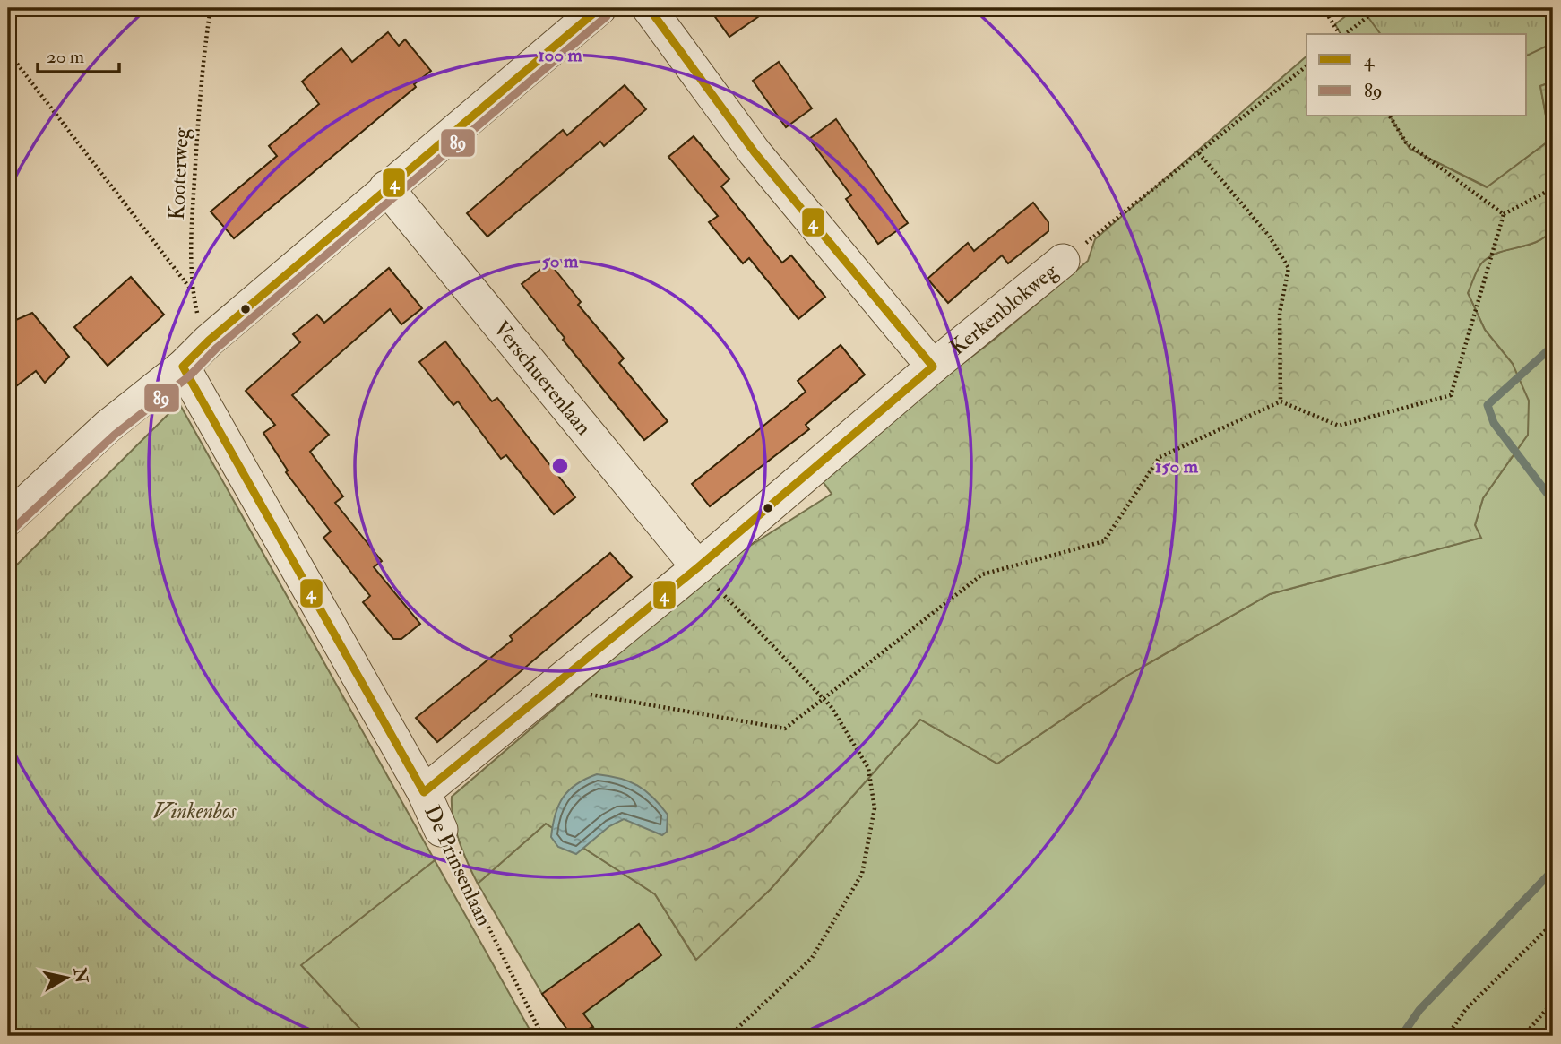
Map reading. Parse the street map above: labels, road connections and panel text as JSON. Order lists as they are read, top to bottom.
{
  "streets": {
    "street": ["Kerkenblokweg", "Verschuerenlaan", "De Prinsenlaan"],
    "path": ["Kooterweg"]
  },
  "crossings": [
    ["Kerkenblokweg", "Verschuerenlaan"],
    ["Kerkenblokweg", "De Prinsenlaan"]
  ],
  "parks": ["Vinkenbos"],
  "lines": ["transit line 4", "transit line 89"],
  "legend": ["4", "89"],
  "scale_bar": "20 m",
  "north": "right",
  "rings": ["100 m", "50 m", "150 m"]
}
